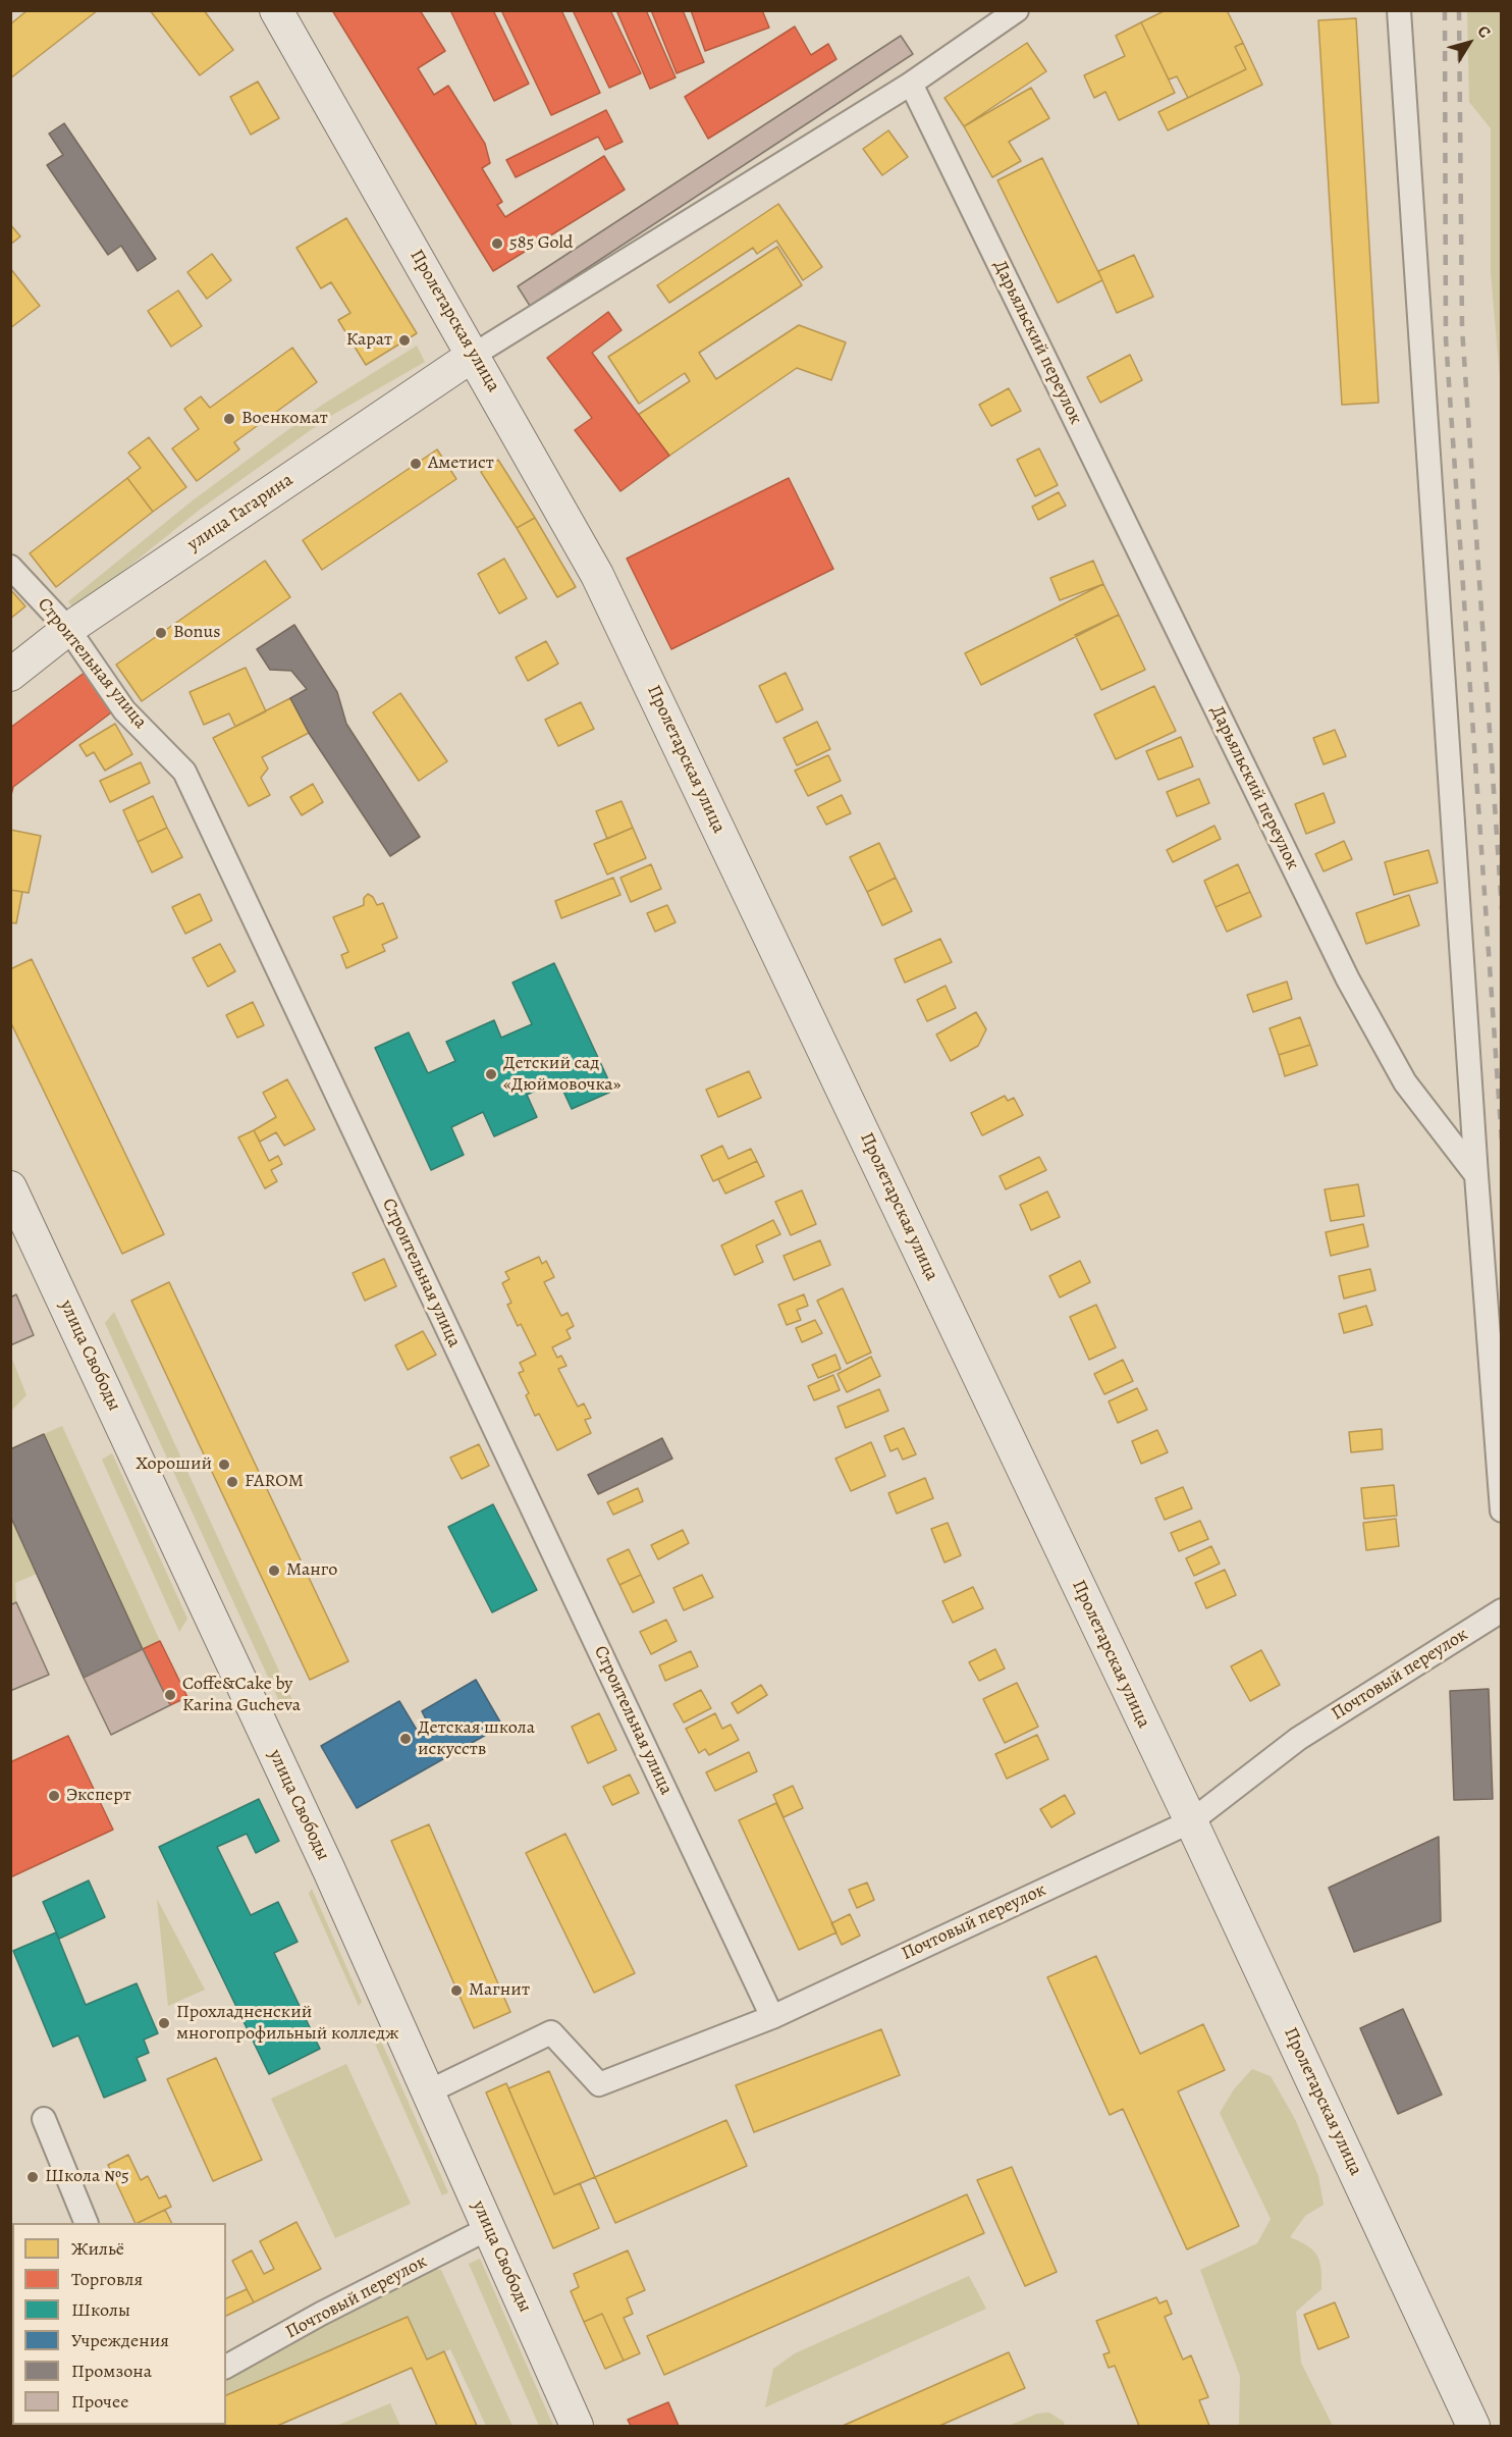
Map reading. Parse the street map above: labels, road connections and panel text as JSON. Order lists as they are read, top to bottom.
{
  "streets": {
    "street": [
      "Пролетарская улица",
      "Дарьяльский переулок",
      "улица Гагарина",
      "Строительная улица",
      "улица Свободы",
      "Почтовый переулок"
    ]
  },
  "crossings": [
    ["Пролетарская улица", "улица Гагарина"],
    ["Пролетарская улица", "Почтовый переулок"],
    ["улица Гагарина", "Строительная улица"],
    ["Строительная улица", "Почтовый переулок"],
    ["улица Свободы", "Почтовый переулок"]
  ],
  "places": [
    "585 Gold",
    "Карат",
    "Военкомат",
    "Аметист",
    "Bonus",
    "Детский сад «Дюймовочка»",
    "Хороший",
    "FAROM",
    "Манго",
    "Coffe&Cake by Karina Gucheva",
    "Детская школа искусств",
    "Эксперт",
    "Магнит",
    "Прохладненский многопрофильный колледж",
    "Школа №5"
  ],
  "legend": [
    "Жильё",
    "Торговля",
    "Школы",
    "Учреждения",
    "Промзона",
    "Прочее"
  ],
  "north": "top right"
}
